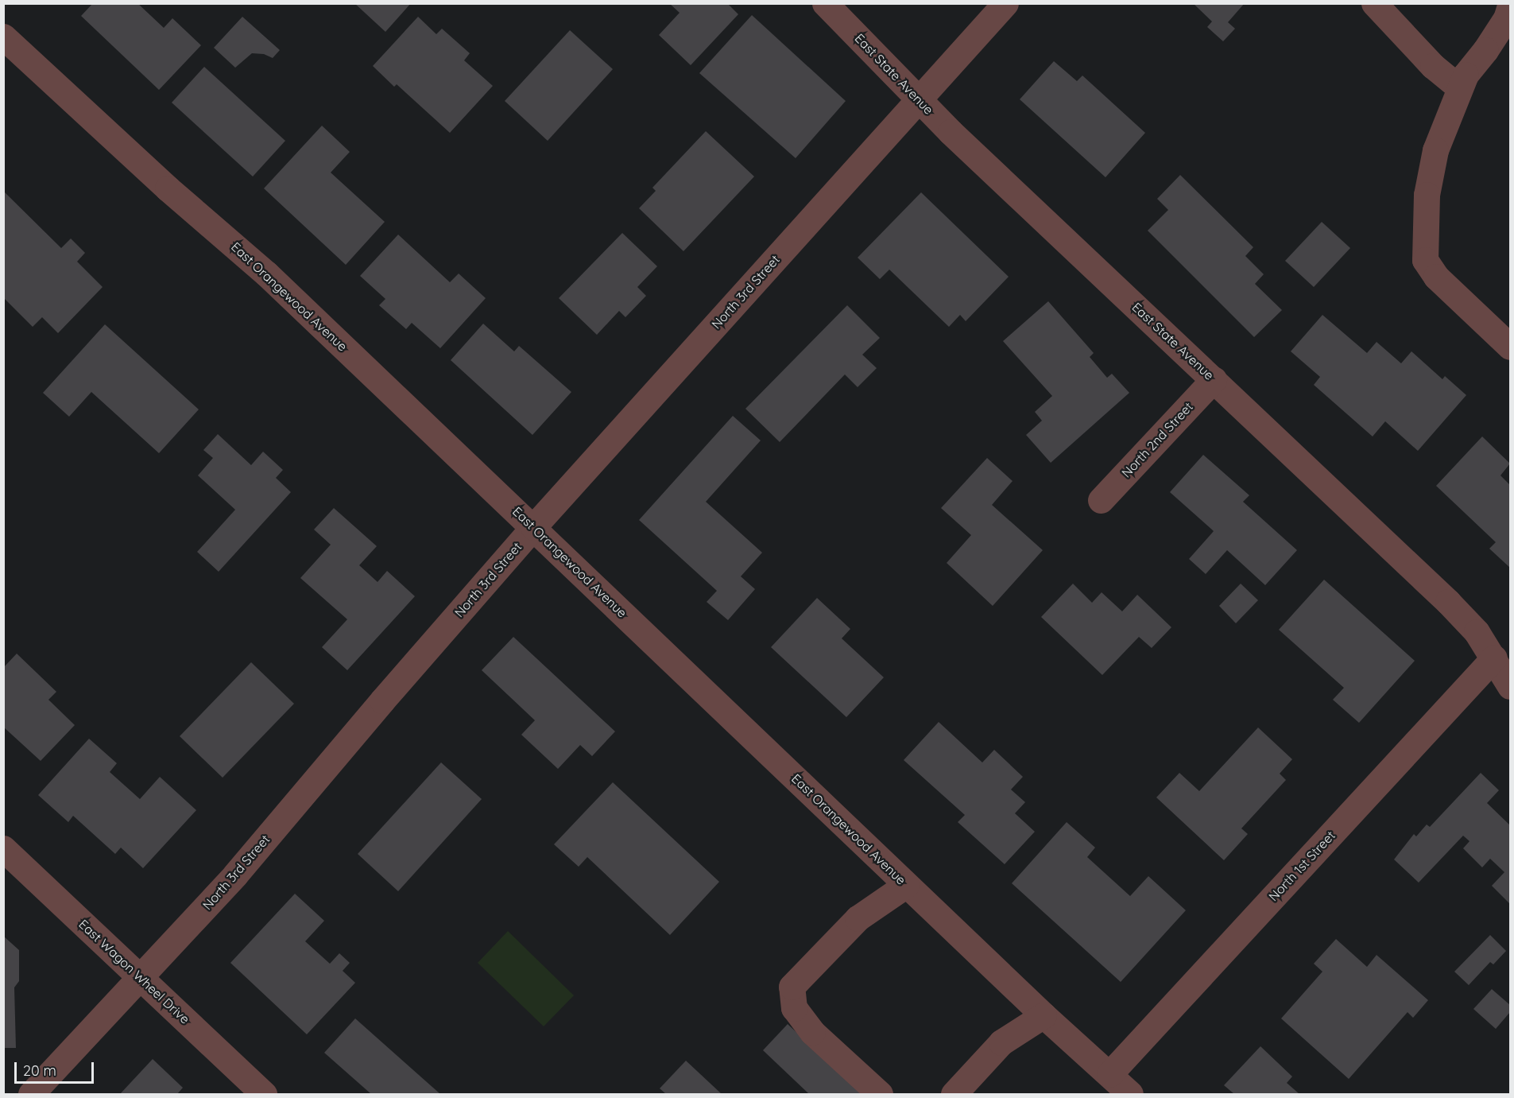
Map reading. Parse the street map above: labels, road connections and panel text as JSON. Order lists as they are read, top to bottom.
{
  "streets": {
    "street": [
      "East State Avenue",
      "North 3rd Street",
      "East Orangewood Avenue",
      "North 2nd Street",
      "North 1st Street",
      "East Wagon Wheel Drive"
    ]
  },
  "crossings": [
    ["East State Avenue", "North 3rd Street"],
    ["East State Avenue", "North 2nd Street"],
    ["East State Avenue", "North 1st Street"],
    ["North 3rd Street", "East Orangewood Avenue"],
    ["North 3rd Street", "East Wagon Wheel Drive"],
    ["East Orangewood Avenue", "North 1st Street"]
  ],
  "scale_bar": "20 m"
}
